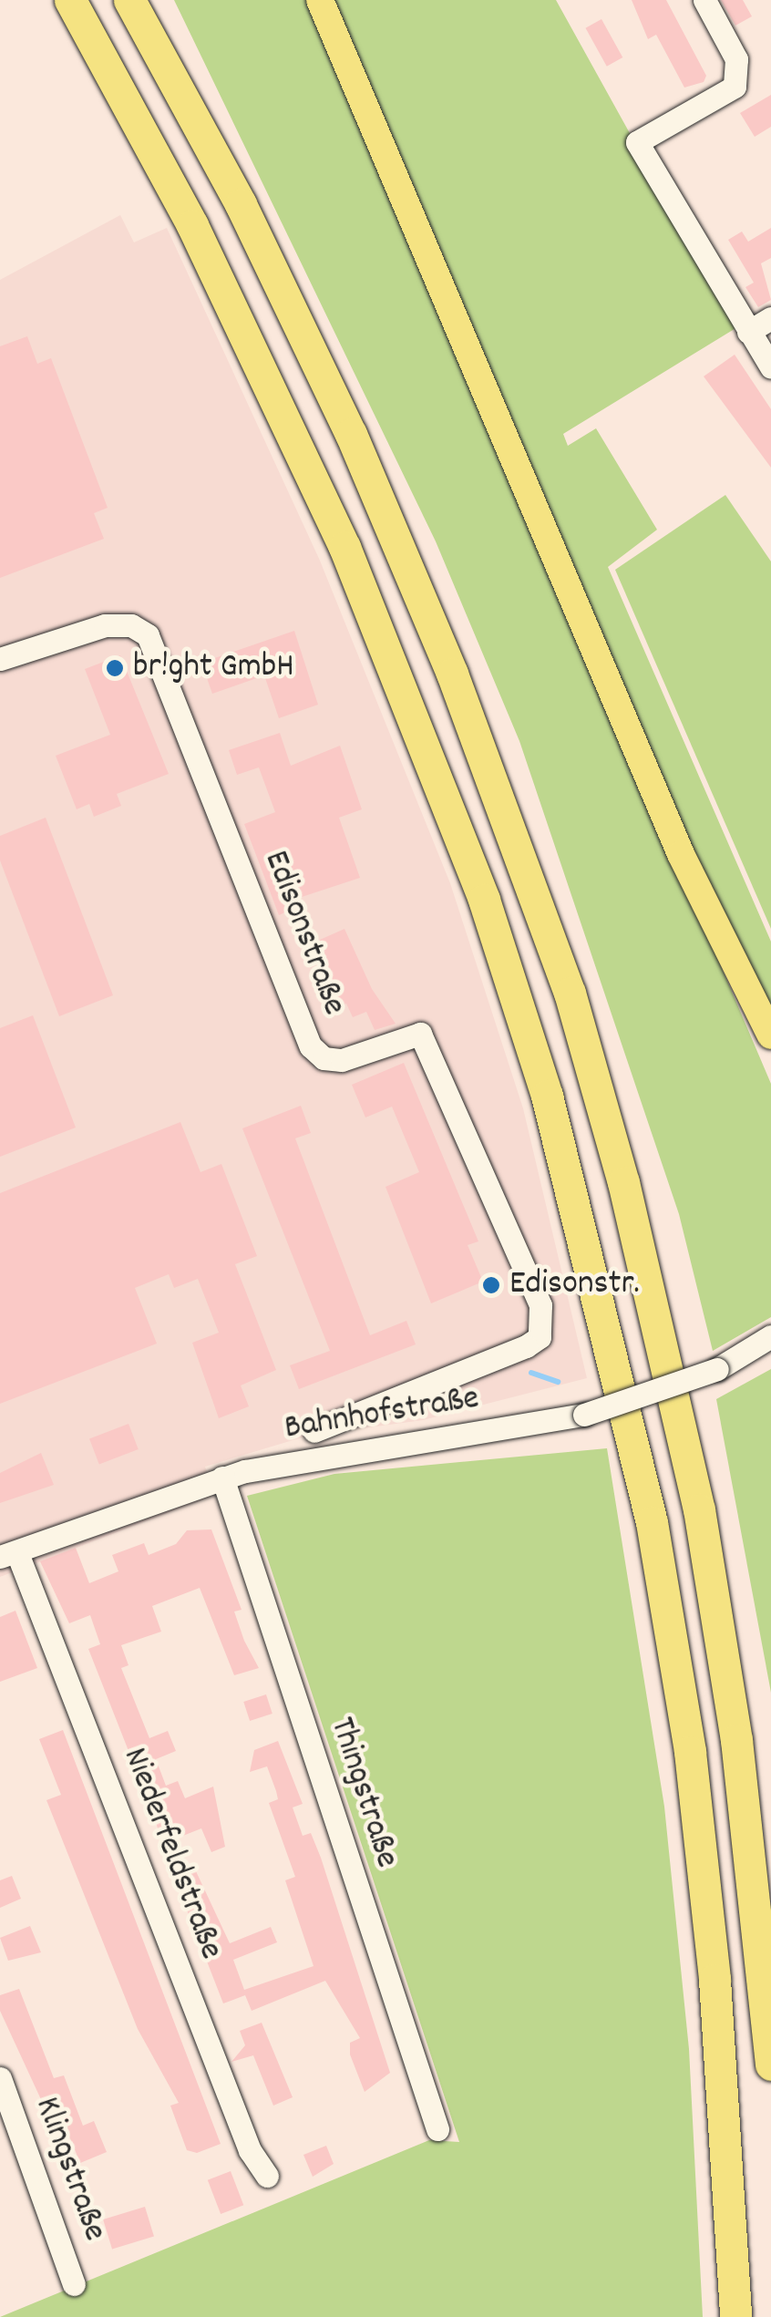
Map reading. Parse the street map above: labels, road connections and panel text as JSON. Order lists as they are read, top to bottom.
{
  "streets": {
    "street": [
      "Edisonstraße",
      "Bahnhofstraße",
      "Thingstraße",
      "Niederfeldstraße",
      "Klingstraße"
    ]
  },
  "crossings": [
    ["Edisonstraße", "Bahnhofstraße"],
    ["Bahnhofstraße", "Thingstraße"],
    ["Bahnhofstraße", "Niederfeldstraße"]
  ],
  "places": ["br!ght GmbH", "Edisonstr."]
}
